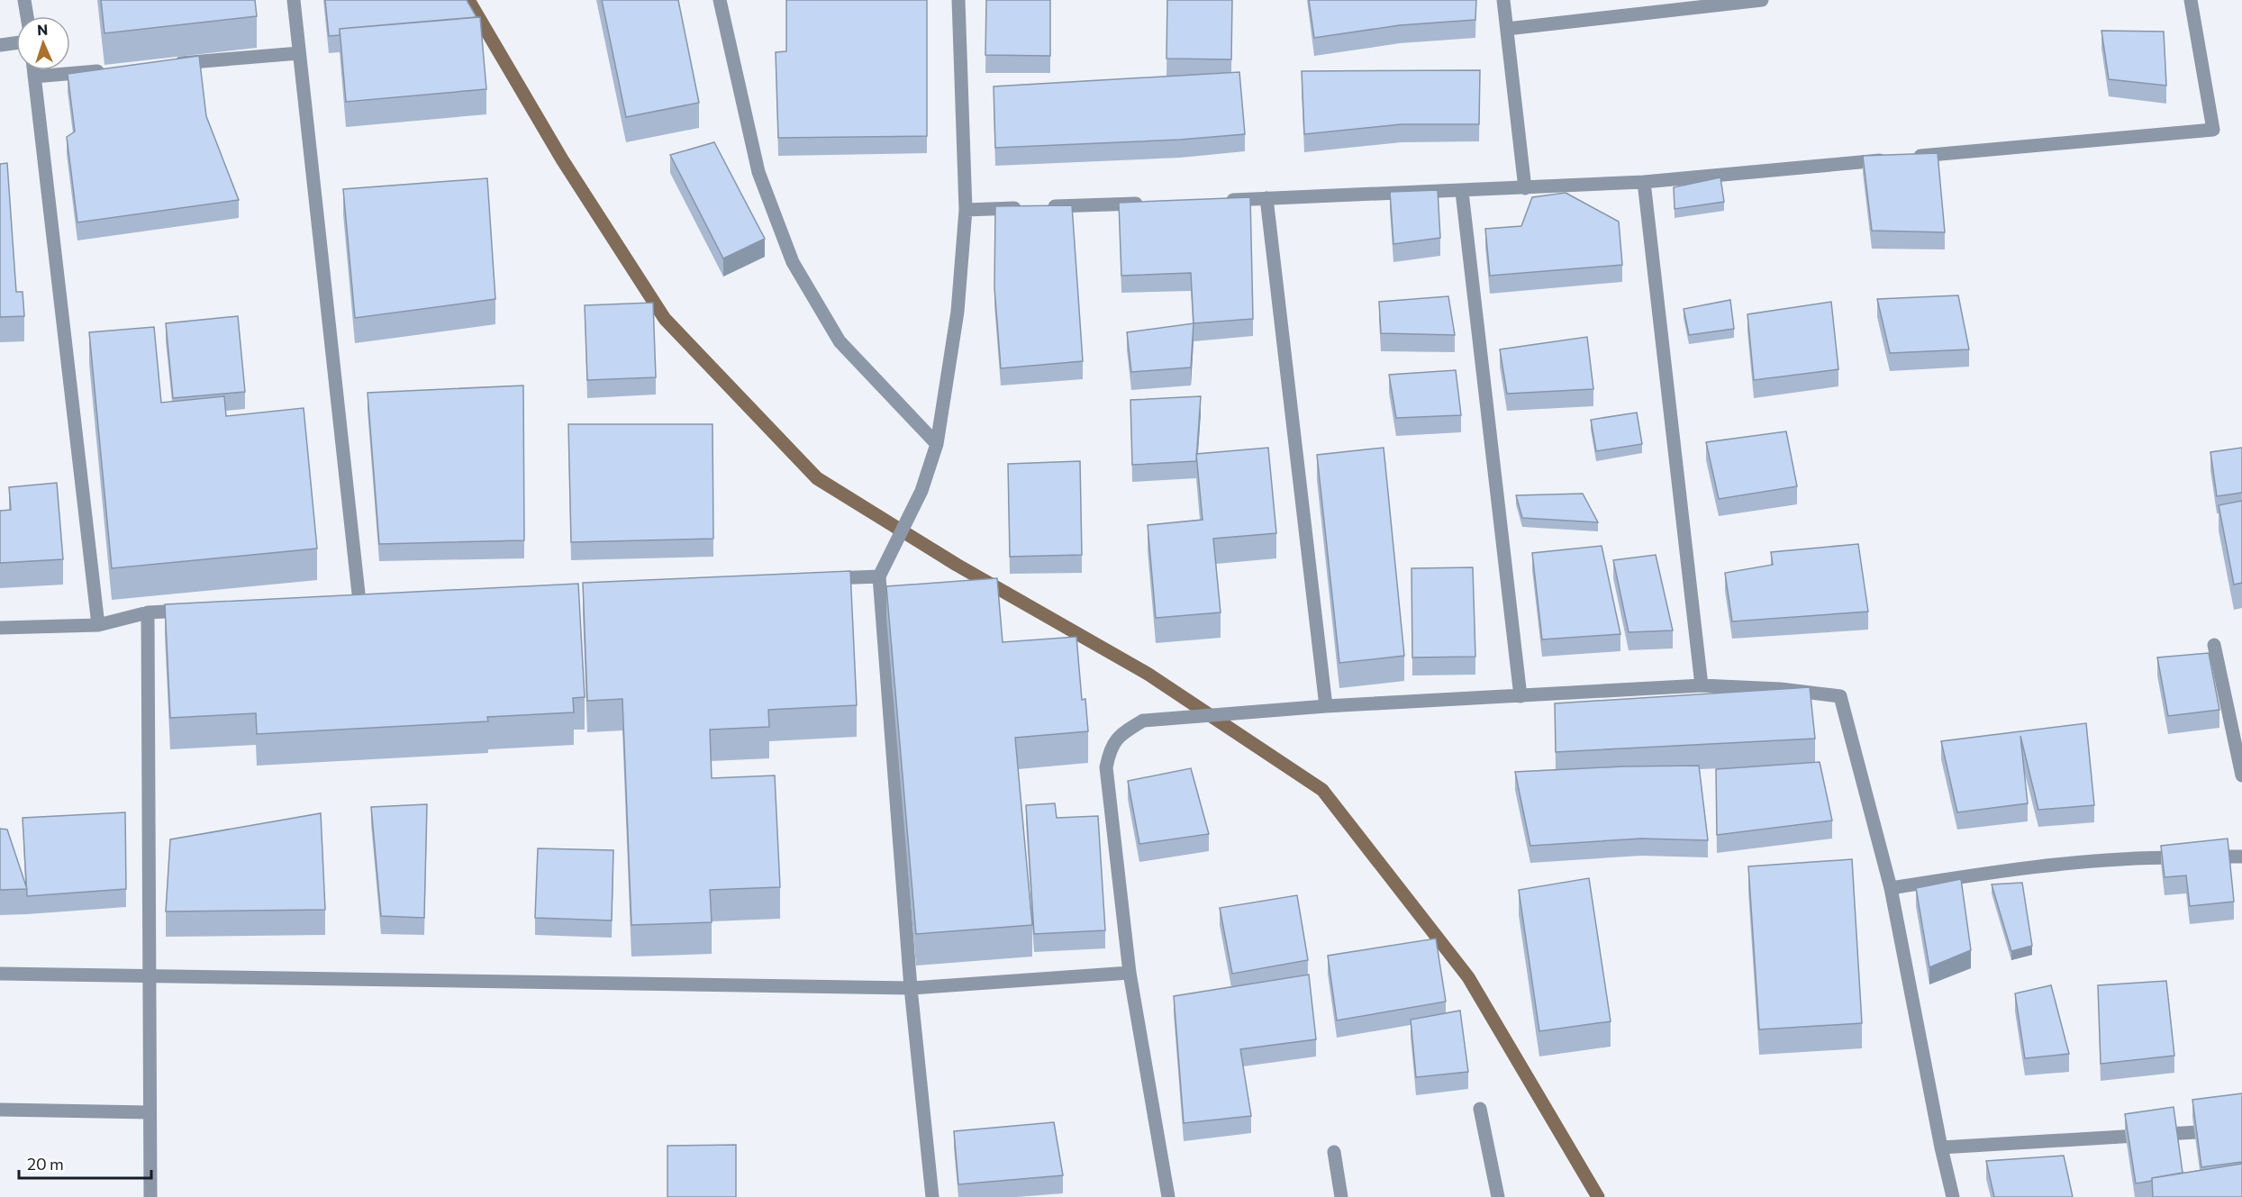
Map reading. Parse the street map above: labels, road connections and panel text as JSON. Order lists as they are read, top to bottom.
{
  "scale_bar": "20 m",
  "north": "top"
}
